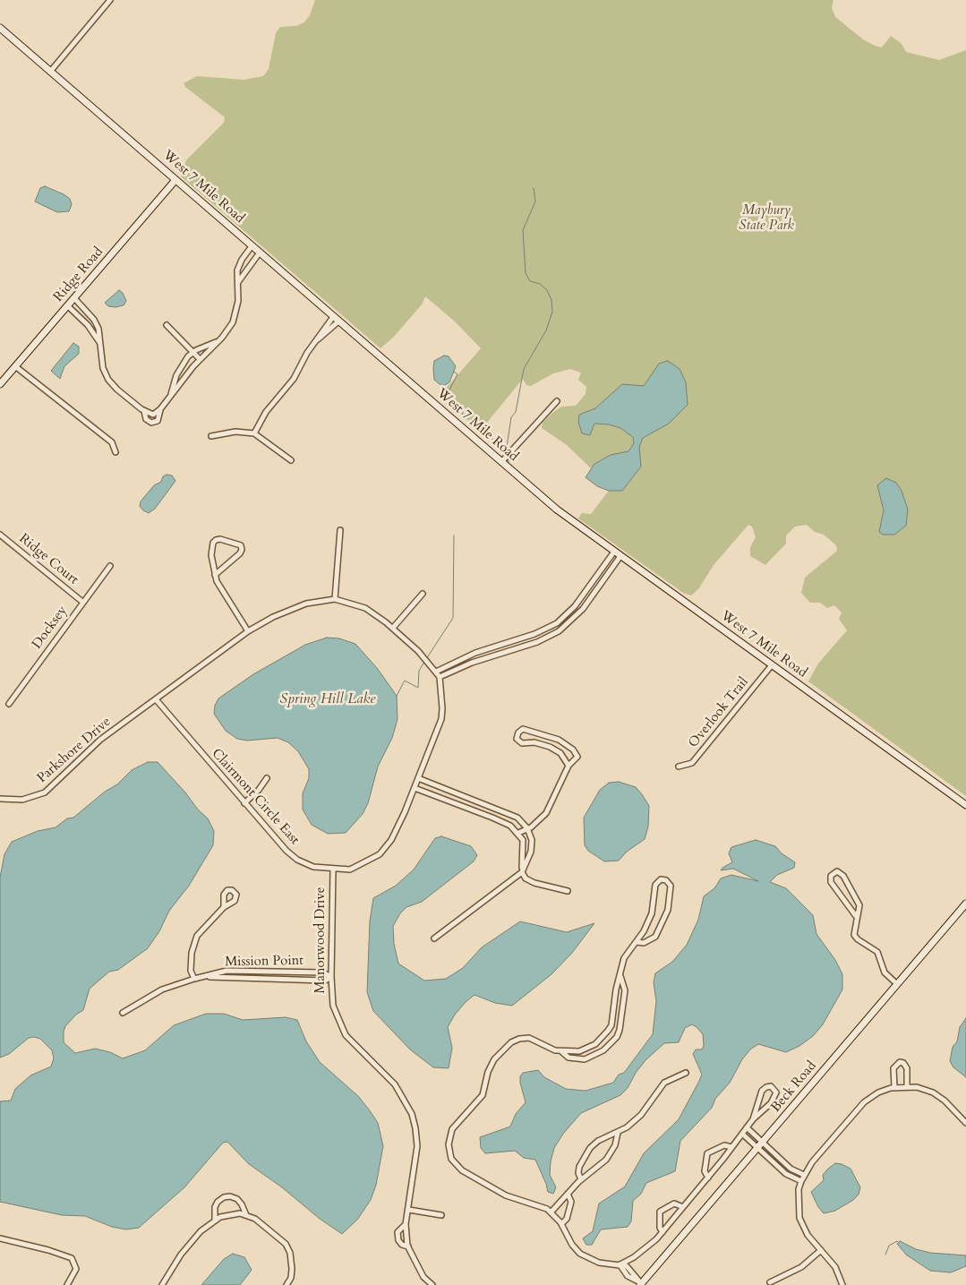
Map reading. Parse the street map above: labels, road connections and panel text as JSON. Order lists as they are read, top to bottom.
{
  "streets": {
    "street": [
      "West 7 Mile Road",
      "Ridge Road",
      "Ridge Court",
      "Docksey",
      "Overlook Trail",
      "Parkshore Drive",
      "Clairmont Circle East",
      "Manorwood Drive",
      "Mission Point",
      "Beck Road"
    ]
  },
  "crossings": [
    ["West 7 Mile Road", "Ridge Road"],
    ["West 7 Mile Road", "Overlook Trail"],
    ["Ridge Court", "Docksey"],
    ["Parkshore Drive", "Clairmont Circle East"],
    ["Clairmont Circle East", "Manorwood Drive"],
    ["Manorwood Drive", "Mission Point"]
  ],
  "water": ["Spring Hill Lake"],
  "parks": ["Maybury State Park"]
}
